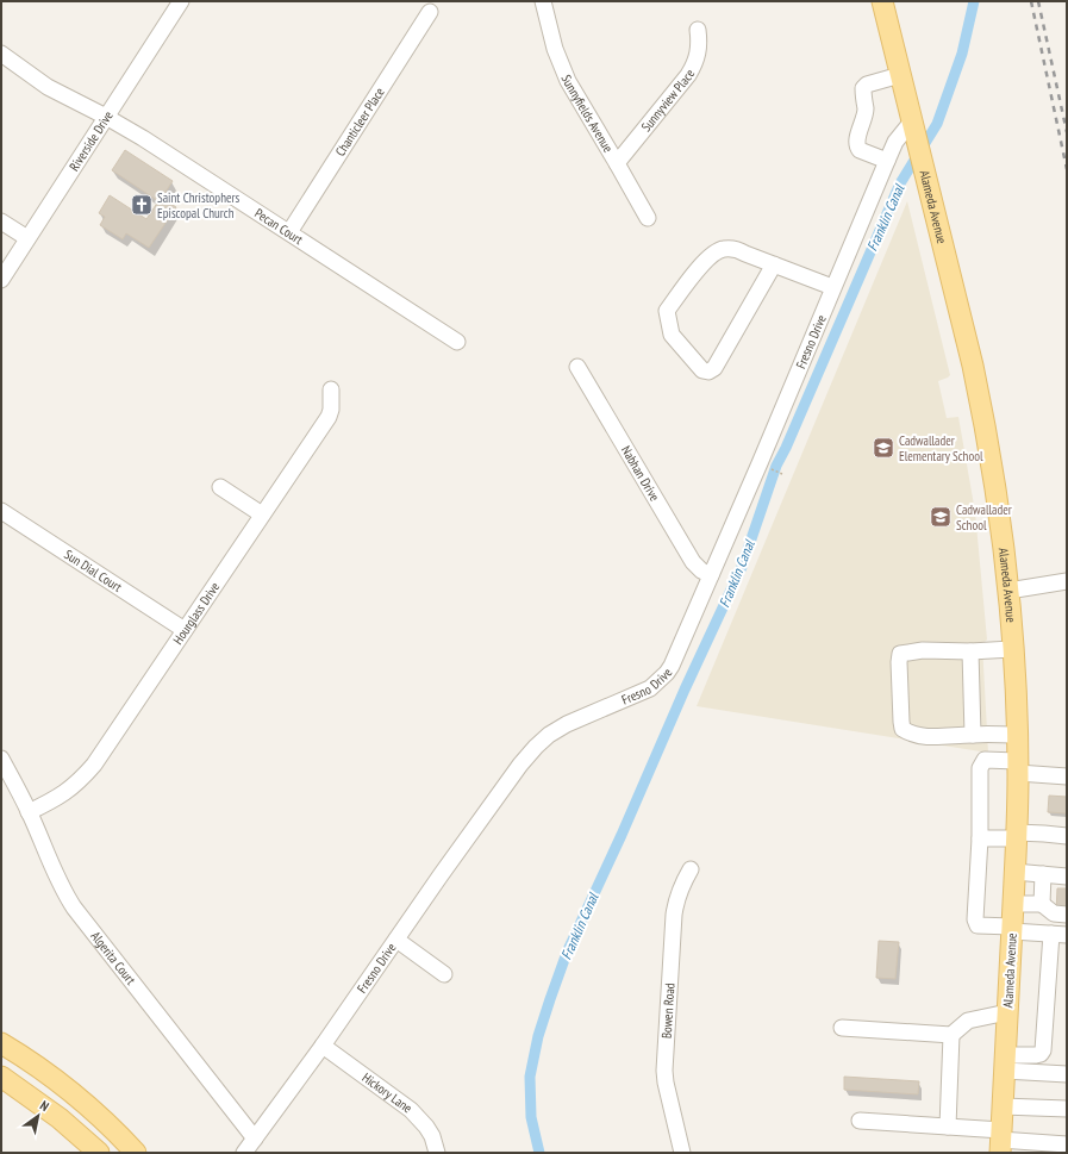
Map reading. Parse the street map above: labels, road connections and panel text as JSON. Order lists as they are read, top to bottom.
{
  "streets": {
    "main road": ["Alameda Avenue"],
    "street": [
      "Sunnyview Place",
      "Sunnyfields Avenue",
      "Chanticleer Place",
      "Riverside Drive",
      "Pecan Court",
      "Fresno Drive",
      "Nabhan Drive",
      "Sun Dial Court",
      "Hourglass Drive",
      "Algerita Court",
      "Bowen Road",
      "Hickory Lane"
    ]
  },
  "crossings": [
    ["Sunnyview Place", "Sunnyfields Avenue"],
    ["Chanticleer Place", "Pecan Court"],
    ["Riverside Drive", "Pecan Court"],
    ["Alameda Avenue", "Fresno Drive"],
    ["Fresno Drive", "Nabhan Drive"],
    ["Fresno Drive", "Algerita Court"],
    ["Fresno Drive", "Hickory Lane"],
    ["Sun Dial Court", "Hourglass Drive"],
    ["Hourglass Drive", "Algerita Court"]
  ],
  "water": ["Franklin Canal"],
  "places": {
    "church": ["Saint Christophers Episcopal Church"],
    "school or university": ["Cadwallader Elementary School", "Cadwallader School"]
  },
  "north": "top right"
}
